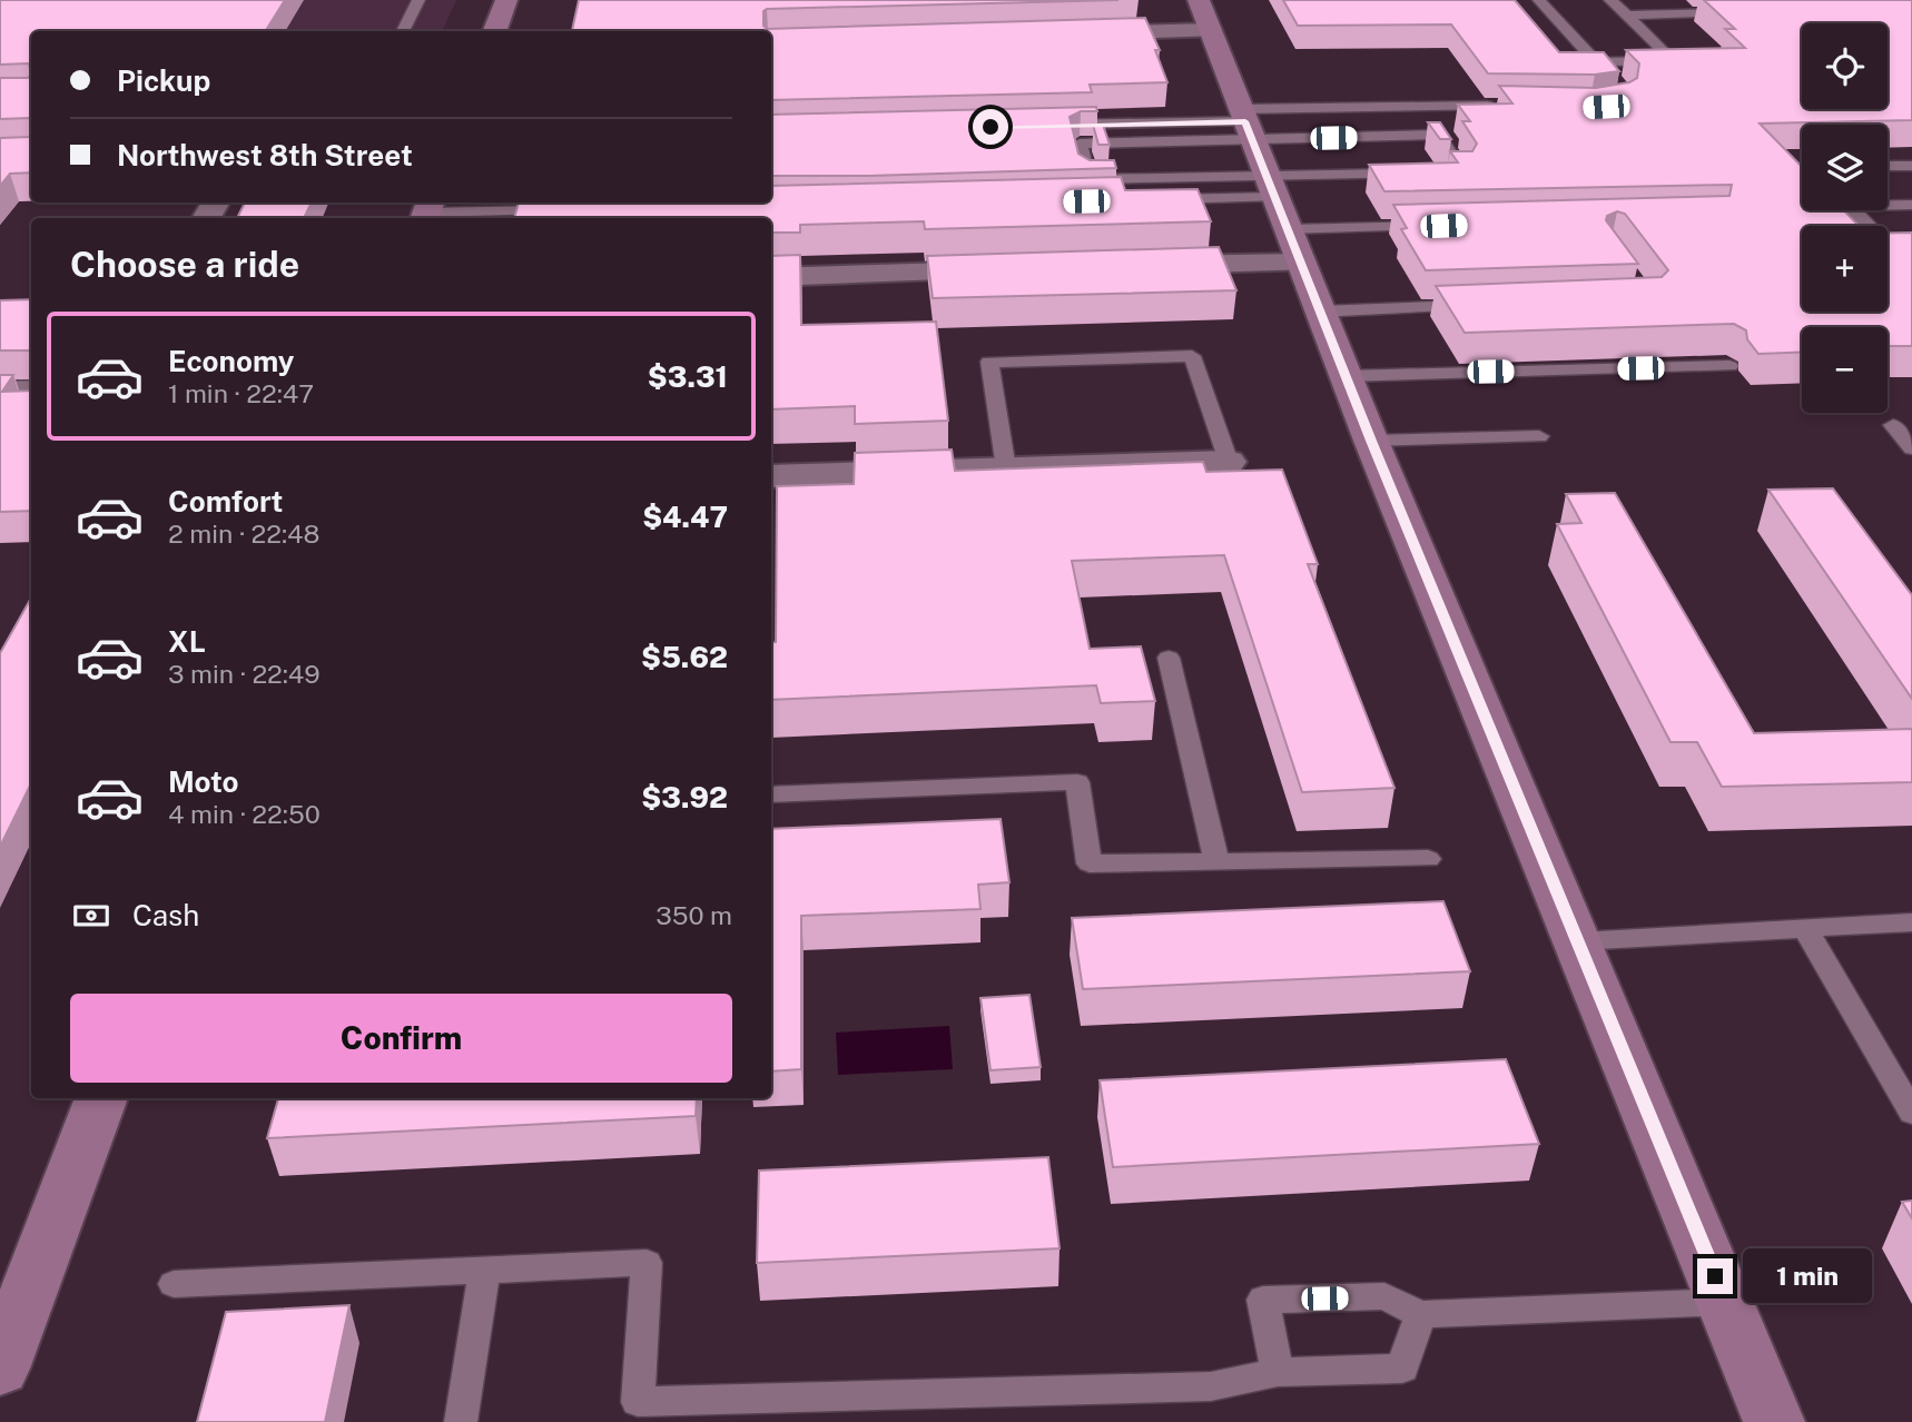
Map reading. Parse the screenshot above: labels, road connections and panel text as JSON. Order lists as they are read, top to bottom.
{
  "page": {
    "map_buttons": ["+", "−"],
    "banner": ["Pickup", "Northwest 8th Street"],
    "heading": "Choose a ride",
    "list": [
      {
        "name": "Economy",
        "note": "1 min · 22:47",
        "value": "$3.31"
      },
      {
        "name": "Comfort",
        "note": "2 min · 22:48",
        "value": "$4.47"
      },
      {
        "name": "XL",
        "note": "3 min · 22:49",
        "value": "$5.62"
      },
      {
        "name": "Moto",
        "note": "4 min · 22:50",
        "value": "$3.92"
      }
    ],
    "pay": ["Cash", "350 m"],
    "buttons": "Confirm",
    "bubble": "1 min"
  }
}
